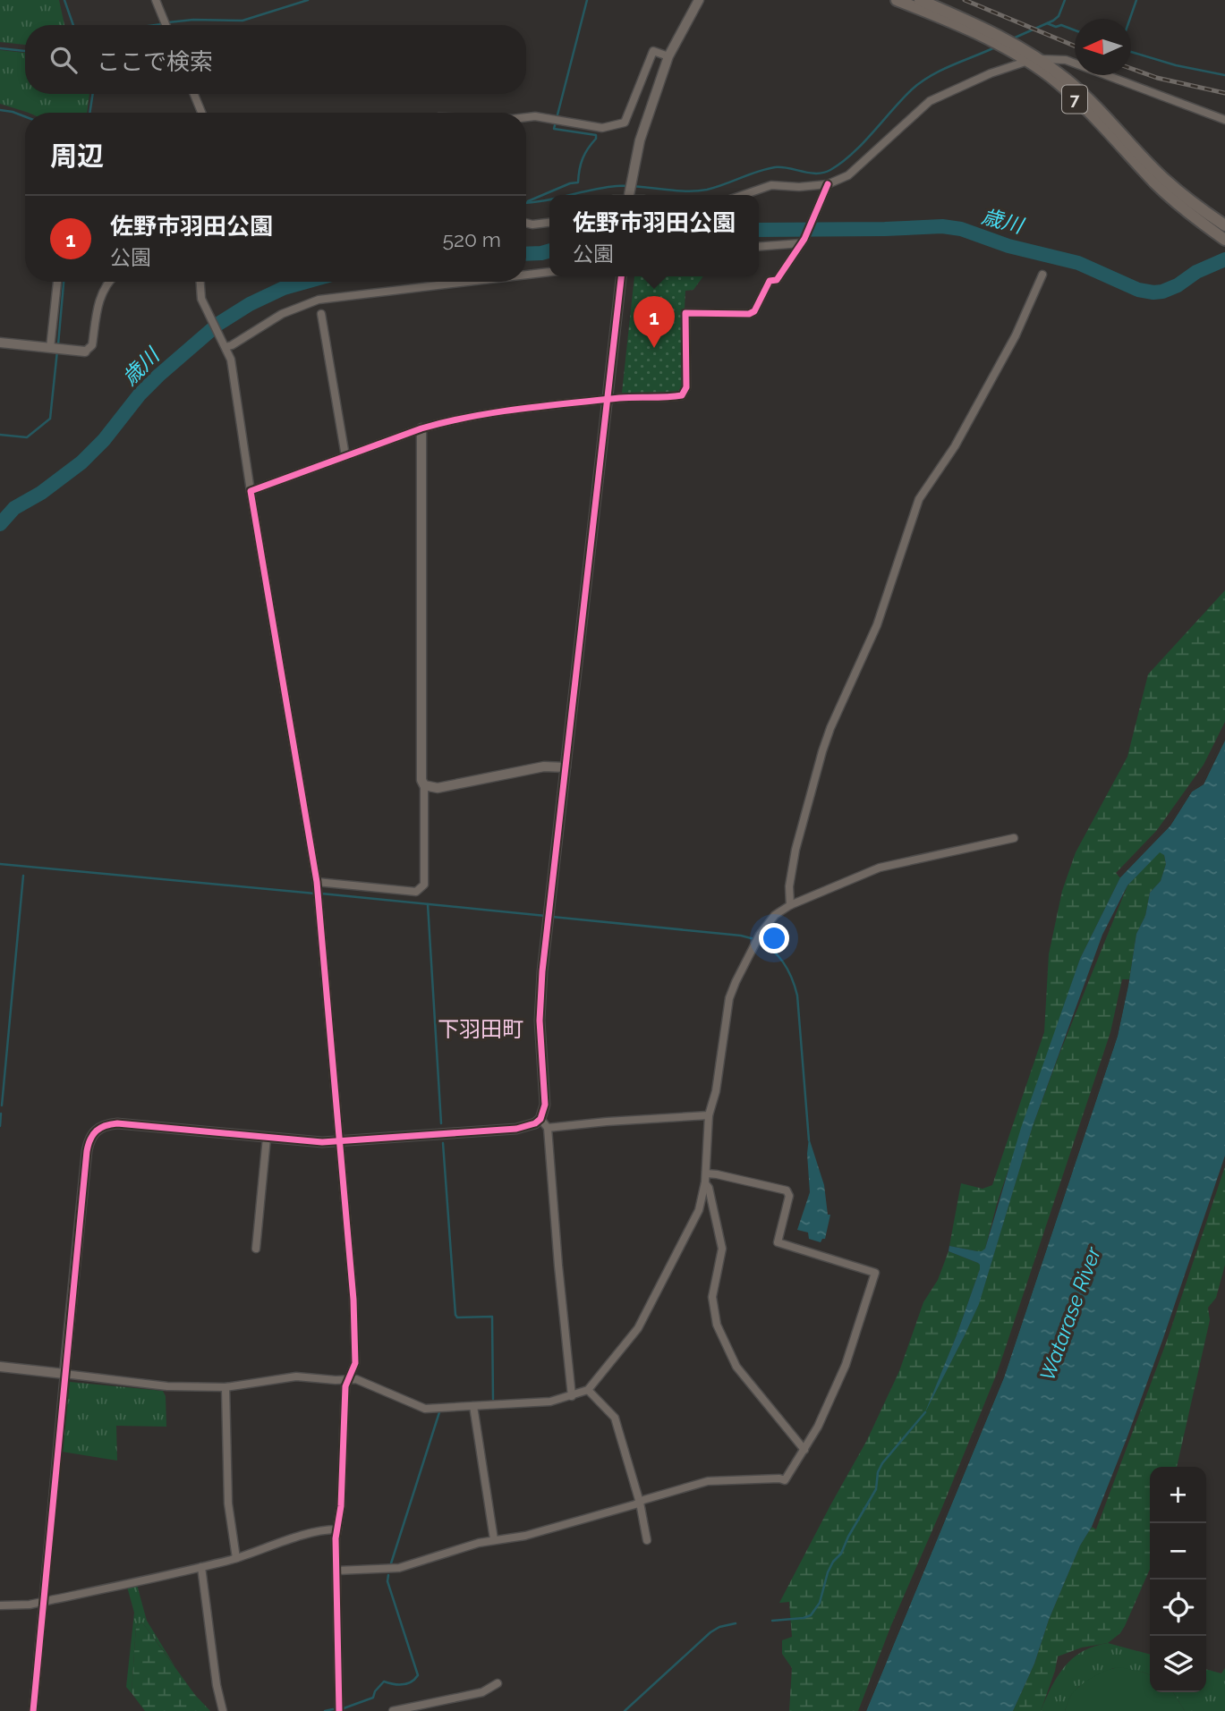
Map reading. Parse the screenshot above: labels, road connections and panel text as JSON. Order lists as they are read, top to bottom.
{
  "streets": {
    "main road": ["7"]
  },
  "districts": ["下羽田町"],
  "water": ["歳川", "Watarase River"],
  "north": "left",
  "page": {
    "search": "ここで検索",
    "heading": "周辺",
    "list": [
      {
        "mark": "1",
        "name": "佐野市羽田公園",
        "note": "公園",
        "value": "520 m"
      }
    ],
    "popup": ["佐野市羽田公園", "公園"],
    "pins": "1",
    "map_buttons": ["+", "−"]
  }
}
